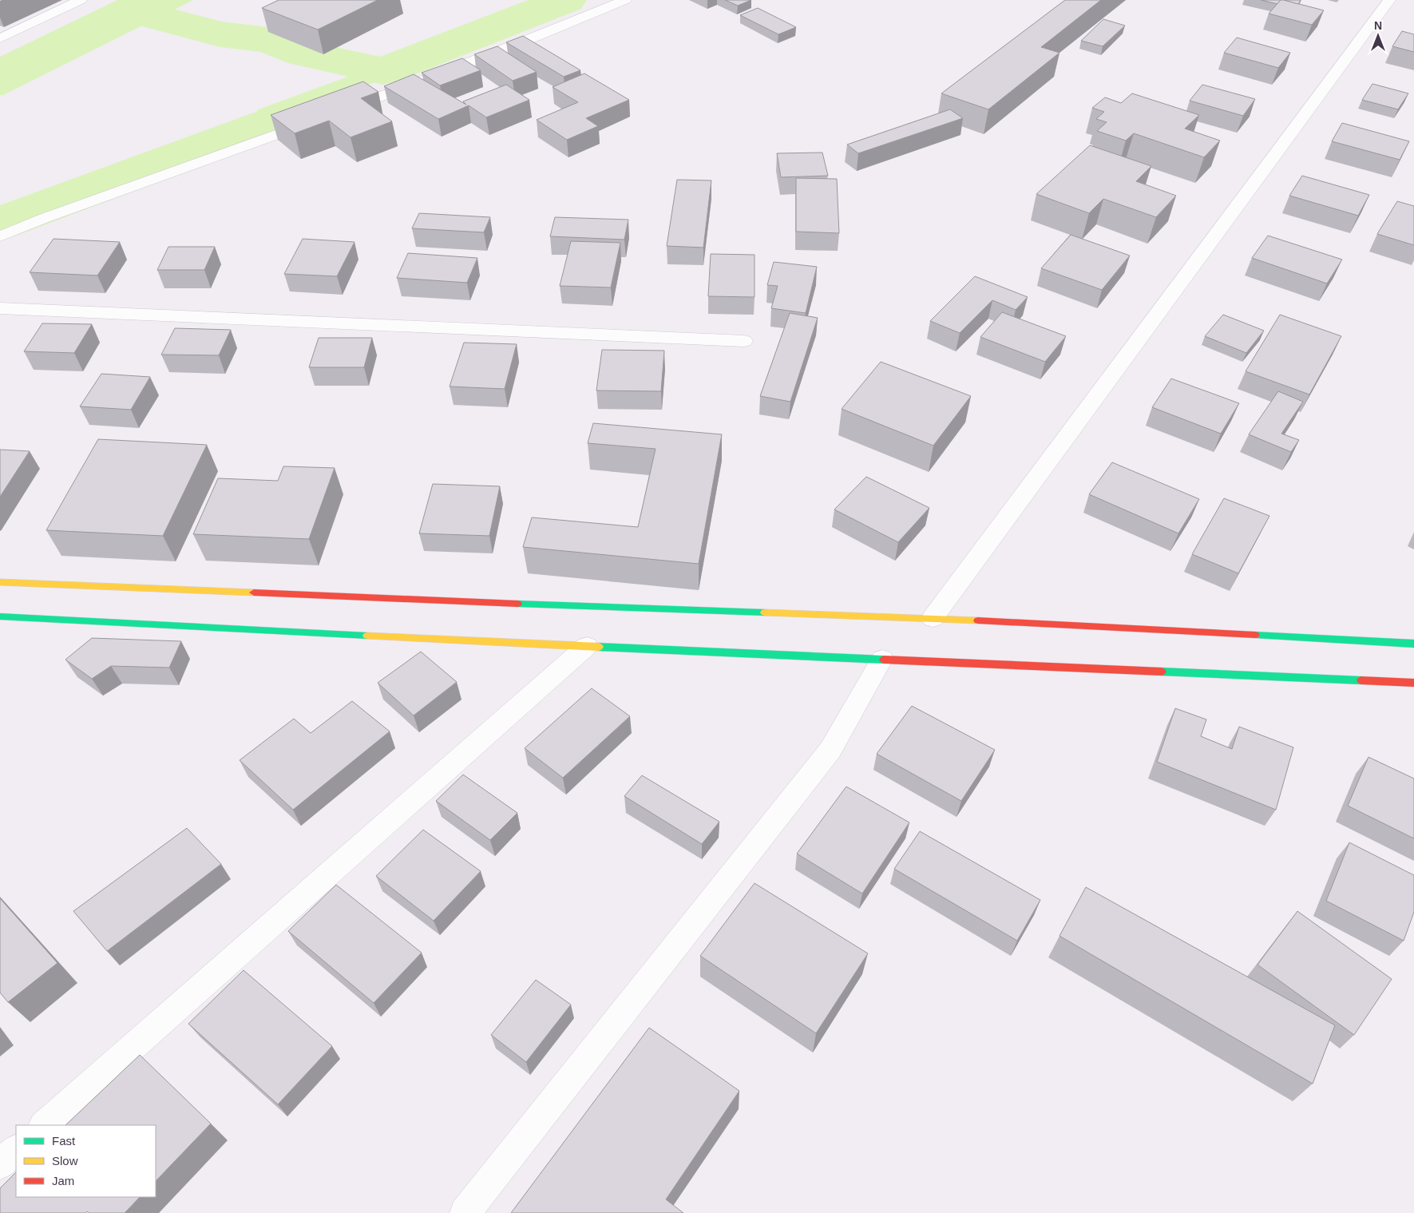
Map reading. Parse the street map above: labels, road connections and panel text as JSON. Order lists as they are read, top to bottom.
{
  "legend": ["Fast", "Slow", "Jam"],
  "north": "top"
}
